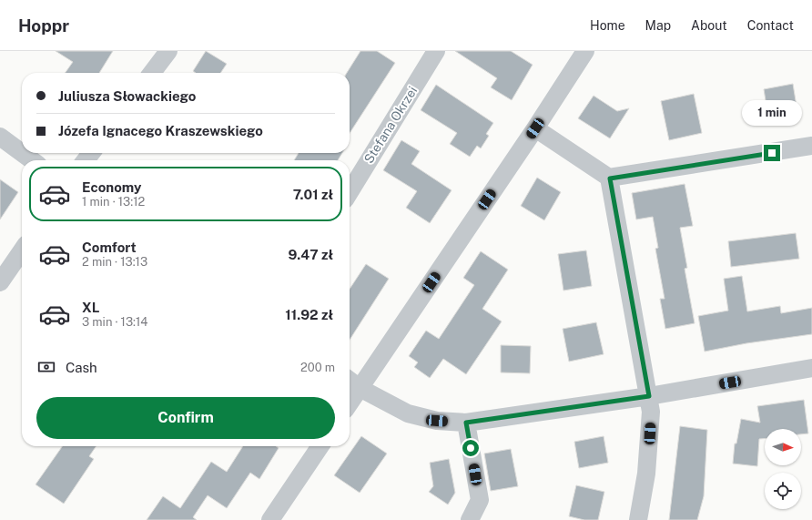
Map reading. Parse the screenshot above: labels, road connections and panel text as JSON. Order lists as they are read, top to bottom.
{
  "streets": {
    "street": ["Stefana Okrzei"]
  },
  "north": "right",
  "page": {
    "header": "Hoppr",
    "nav": [
      "Home",
      "Map",
      "About",
      "Contact"
    ],
    "banner": ["Juliusza Słowackiego", "Józefa Ignacego Kraszewskiego"],
    "bubble": "1 min",
    "list": [
      {
        "name": "Economy",
        "note": "1 min · 13:12",
        "value": "7.01 zł"
      },
      {
        "name": "Comfort",
        "note": "2 min · 13:13",
        "value": "9.47 zł"
      },
      {
        "name": "XL",
        "note": "3 min · 13:14",
        "value": "11.92 zł"
      }
    ],
    "pay": ["Cash", "200 m"],
    "buttons": "Confirm"
  }
}
